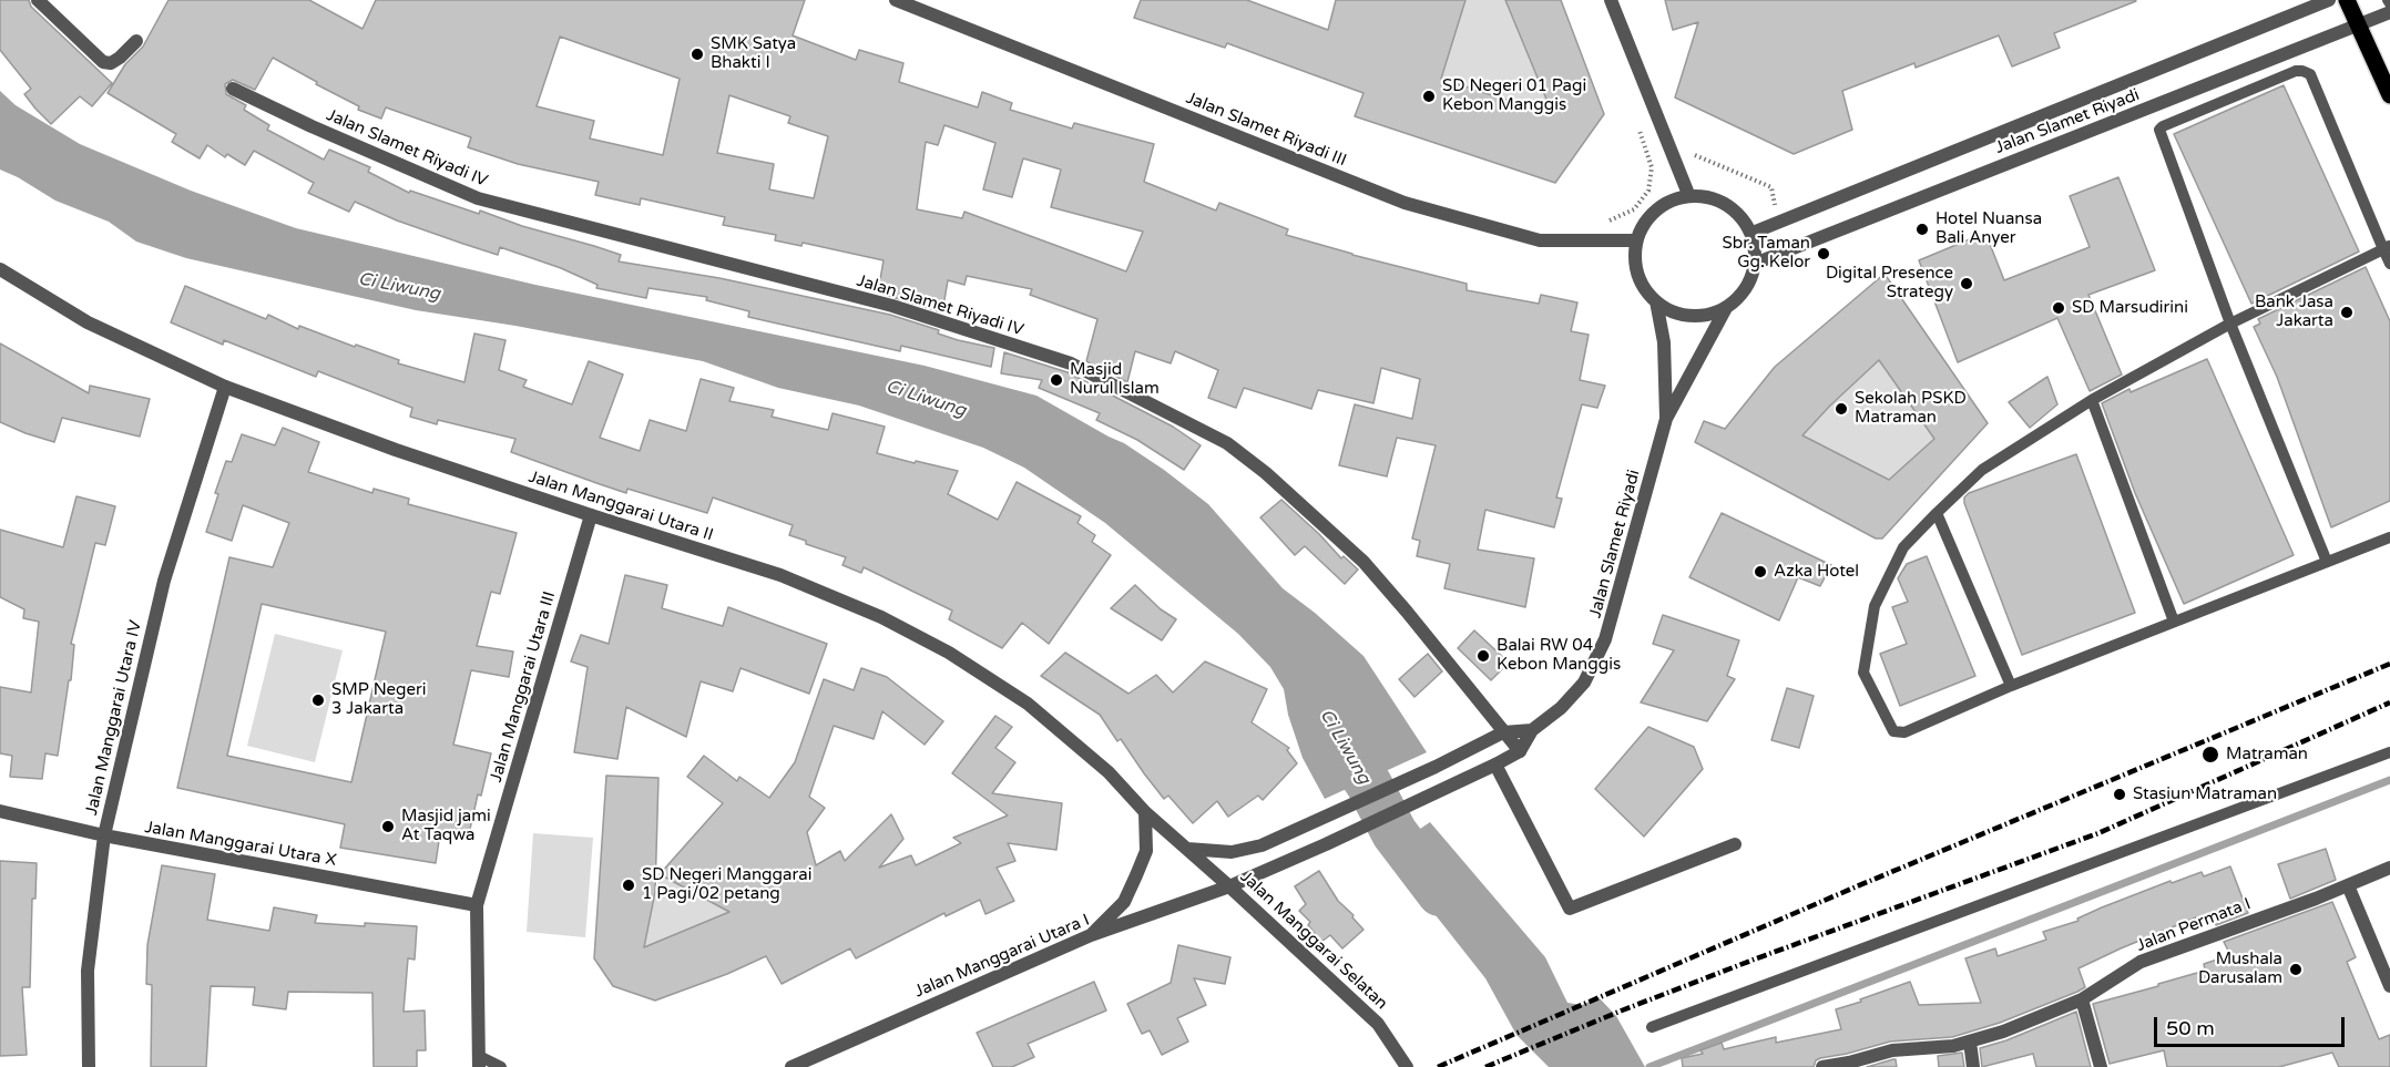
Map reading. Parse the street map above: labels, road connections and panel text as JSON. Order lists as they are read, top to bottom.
{
  "streets": {
    "street": [
      "Jalan Slamet Riyadi",
      "Jalan Slamet Riyadi III",
      "Jalan Slamet Riyadi IV",
      "Jalan Manggarai Utara II",
      "Jalan Manggarai Utara III",
      "Jalan Manggarai Utara IV",
      "Jalan Manggarai Utara X",
      "Jalan Permata I",
      "Jalan Manggarai Selatan",
      "Jalan Manggarai Utara I"
    ]
  },
  "crossings": [
    ["Jalan Slamet Riyadi", "Jalan Slamet Riyadi III"],
    ["Jalan Slamet Riyadi", "Jalan Slamet Riyadi IV"],
    ["Jalan Manggarai Utara II", "Jalan Manggarai Utara III"],
    ["Jalan Manggarai Utara II", "Jalan Manggarai Utara IV"],
    ["Jalan Manggarai Utara II", "Jalan Manggarai Selatan"],
    ["Jalan Manggarai Utara III", "Jalan Manggarai Utara X"],
    ["Jalan Manggarai Utara IV", "Jalan Manggarai Utara X"],
    ["Jalan Manggarai Selatan", "Jalan Manggarai Utara I"]
  ],
  "water": ["Ci Liwung"],
  "places": [
    "SMK Satya Bhakti I",
    "SD Negeri 01 Pagi Kebon Manggis",
    "Hotel Nuansa Bali Anyer",
    "Sbr. Taman Gg. Kelor",
    "Digital Presence Strategy",
    "SD Marsudirini",
    "Bank Jasa Jakarta",
    "Masjid Nurul Islam",
    "Sekolah PSKD Matraman",
    "Azka Hotel",
    "Balai RW 04 Kebon Manggis",
    "SMP Negeri 3 Jakarta",
    "Matraman",
    "Stasiun Matraman",
    "Masjid jami At Taqwa",
    "SD Negeri Manggarai 1 Pagi/02 petang",
    "Mushala Darusalam"
  ],
  "scale_bar": "50 m"
}
